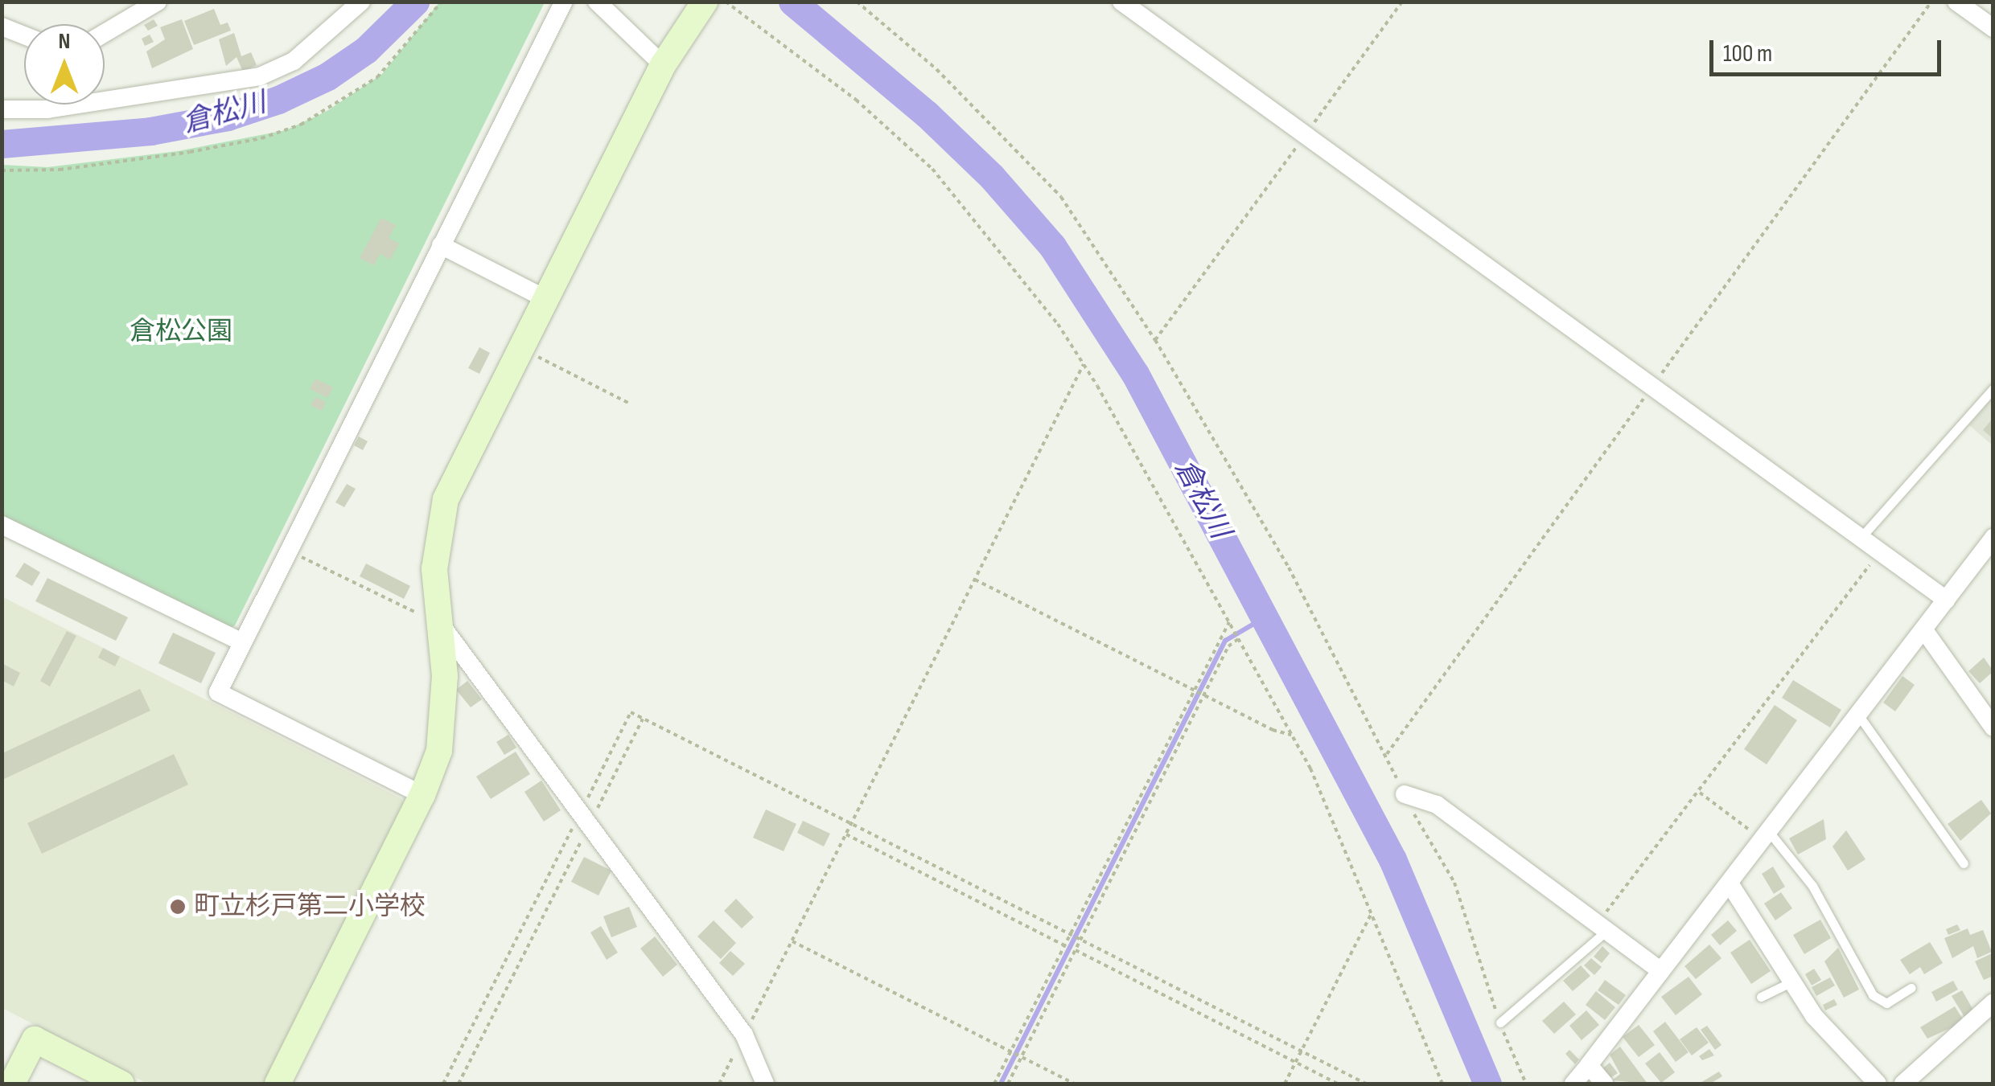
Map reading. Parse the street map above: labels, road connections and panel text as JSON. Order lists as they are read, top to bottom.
{
  "water": ["倉松川"],
  "parks": ["倉松公園"],
  "places": ["町立杉戸第二小学校"],
  "scale_bar": "100 m",
  "north": "top"
}
